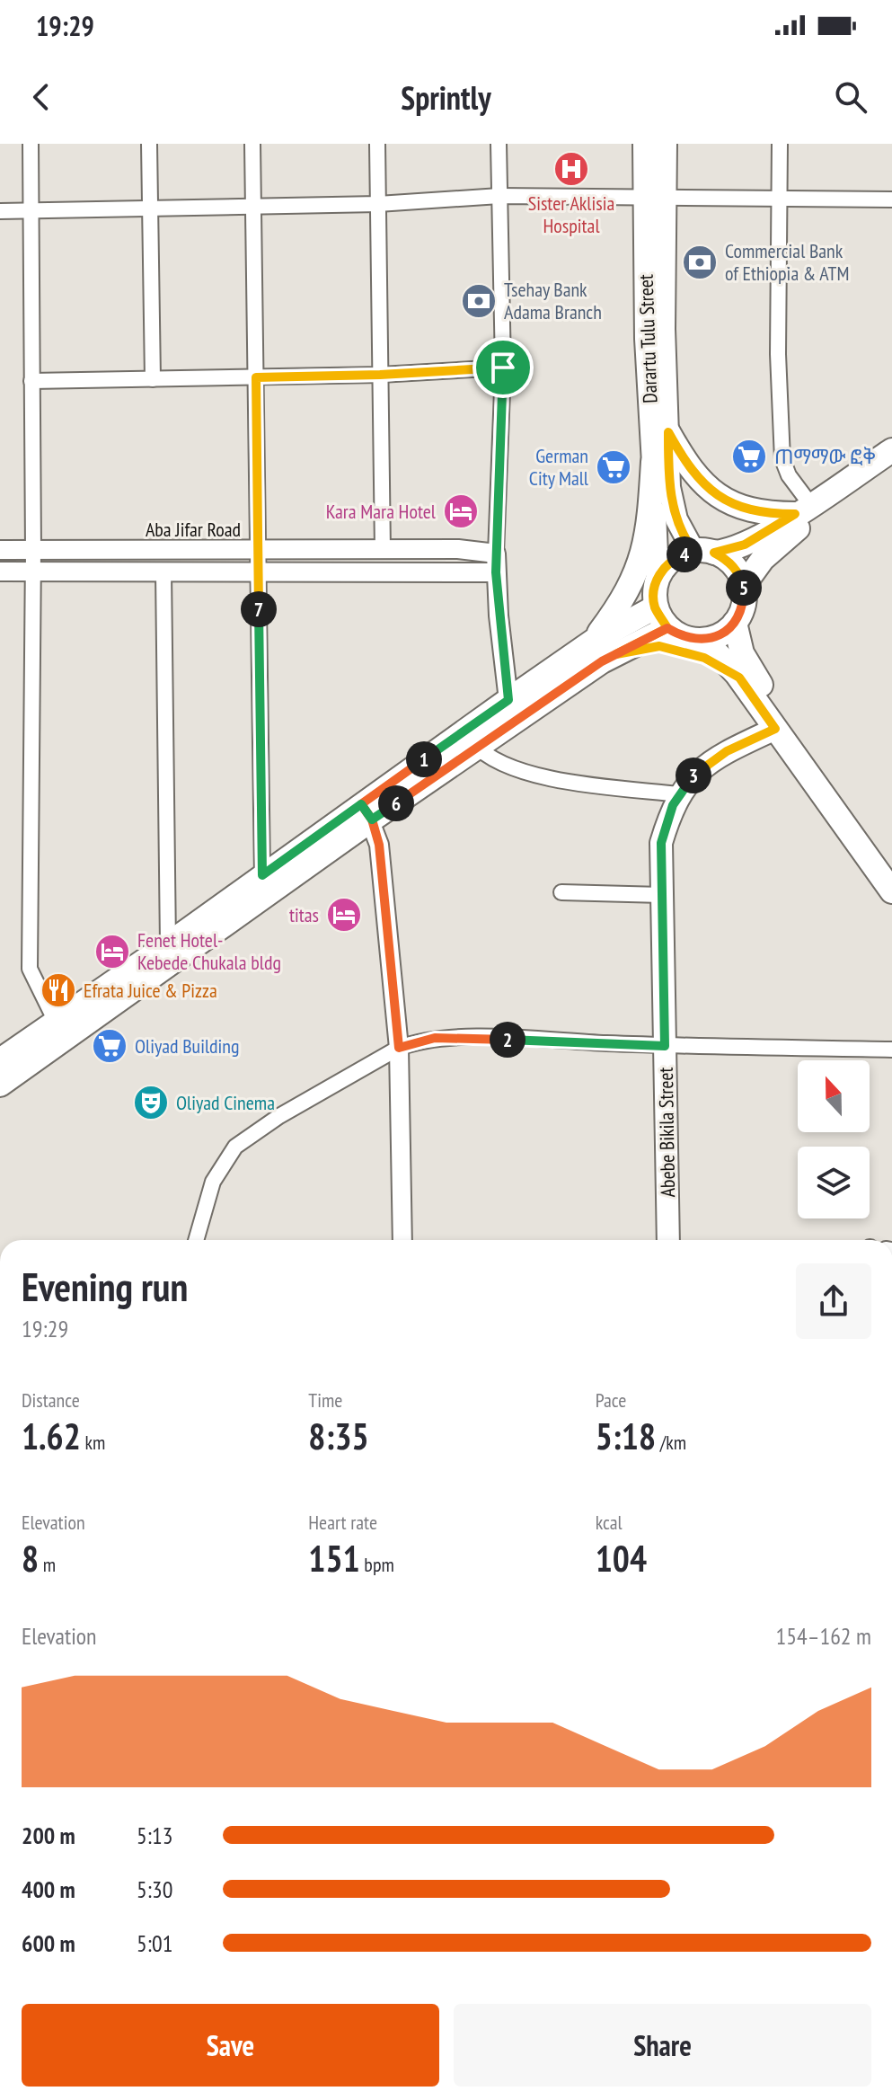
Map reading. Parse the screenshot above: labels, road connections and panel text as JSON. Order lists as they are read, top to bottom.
{
  "streets": {
    "main road": ["Darartu Tulu Street", "Abebe Bikila Street"],
    "street": ["Aba Jifar Road"]
  },
  "places": {
    "hospital": ["Sister Aklisia Hospital"],
    "bank": ["Commercial Bank of Ethiopia & ATM", "Tsehay Bank Adama Branch"],
    "supermarket": ["ጠማማው ፎቅ", "German City Mall", "Oliyad Building"],
    "hotel": ["Kara Mara Hotel", "titas", "Fenet Hotel- Kebede Chukala bldg"],
    "restaurant": ["Efrata Juice & Pizza"],
    "theatre": ["Oliyad Cinema"]
  },
  "north": "top",
  "page": {
    "status": "19:29",
    "header": "Sprintly",
    "pins": [
      "4",
      "5",
      "7",
      "1",
      "3",
      "6",
      "2"
    ],
    "heading": ["Evening run", "19:29"],
    "stats": [
      ["Distance", "1.62 km"],
      ["Time", "8:35"],
      ["Pace", "5:18 /km"],
      ["Elevation", "8 m"],
      ["Heart rate", "151 bpm"],
      ["kcal", "104"]
    ],
    "chart": ["Elevation", "154–162 m"],
    "list": [
      {
        "name": "200 m",
        "note": "5:13"
      },
      {
        "name": "400 m",
        "note": "5:30"
      },
      {
        "name": "600 m",
        "note": "5:01"
      }
    ],
    "buttons": ["Save", "Share"]
  }
}
